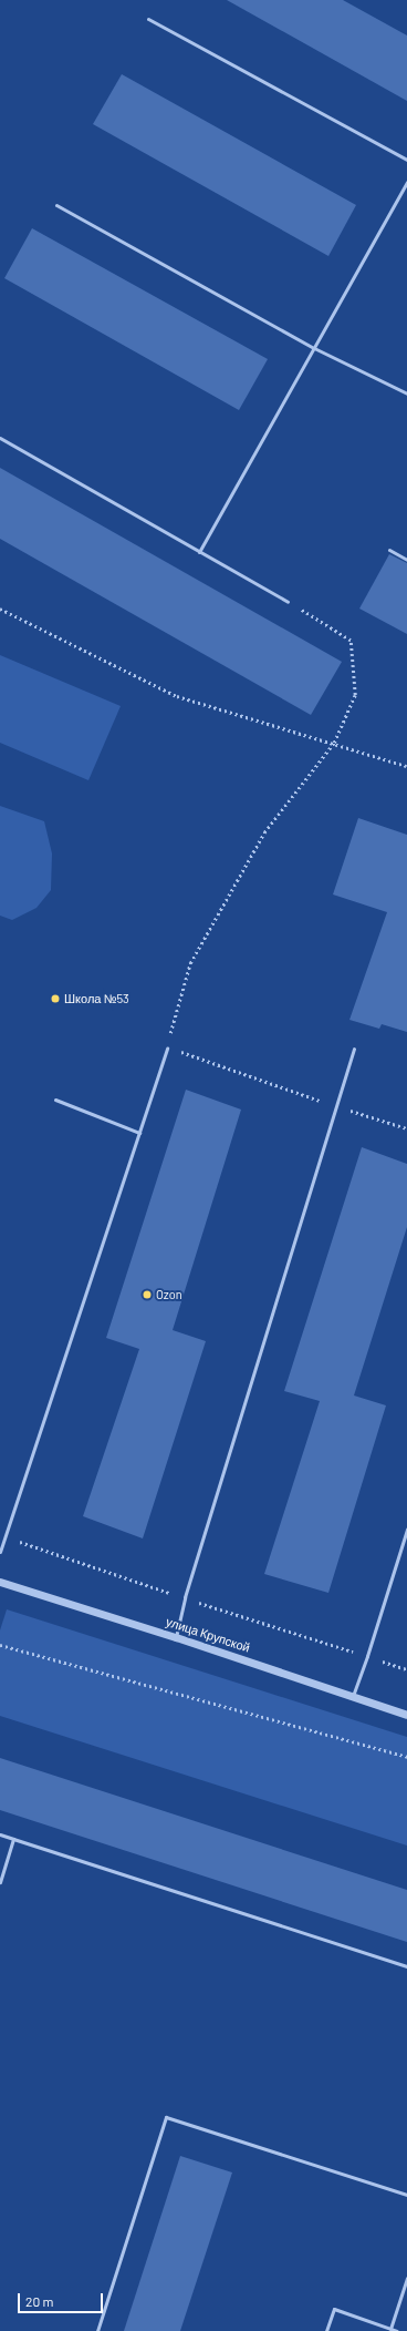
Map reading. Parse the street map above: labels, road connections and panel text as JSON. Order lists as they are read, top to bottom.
{
  "streets": {
    "street": ["улица Крупской"]
  },
  "places": ["Школа №53", "Ozon"],
  "scale_bar": "20 m"
}
